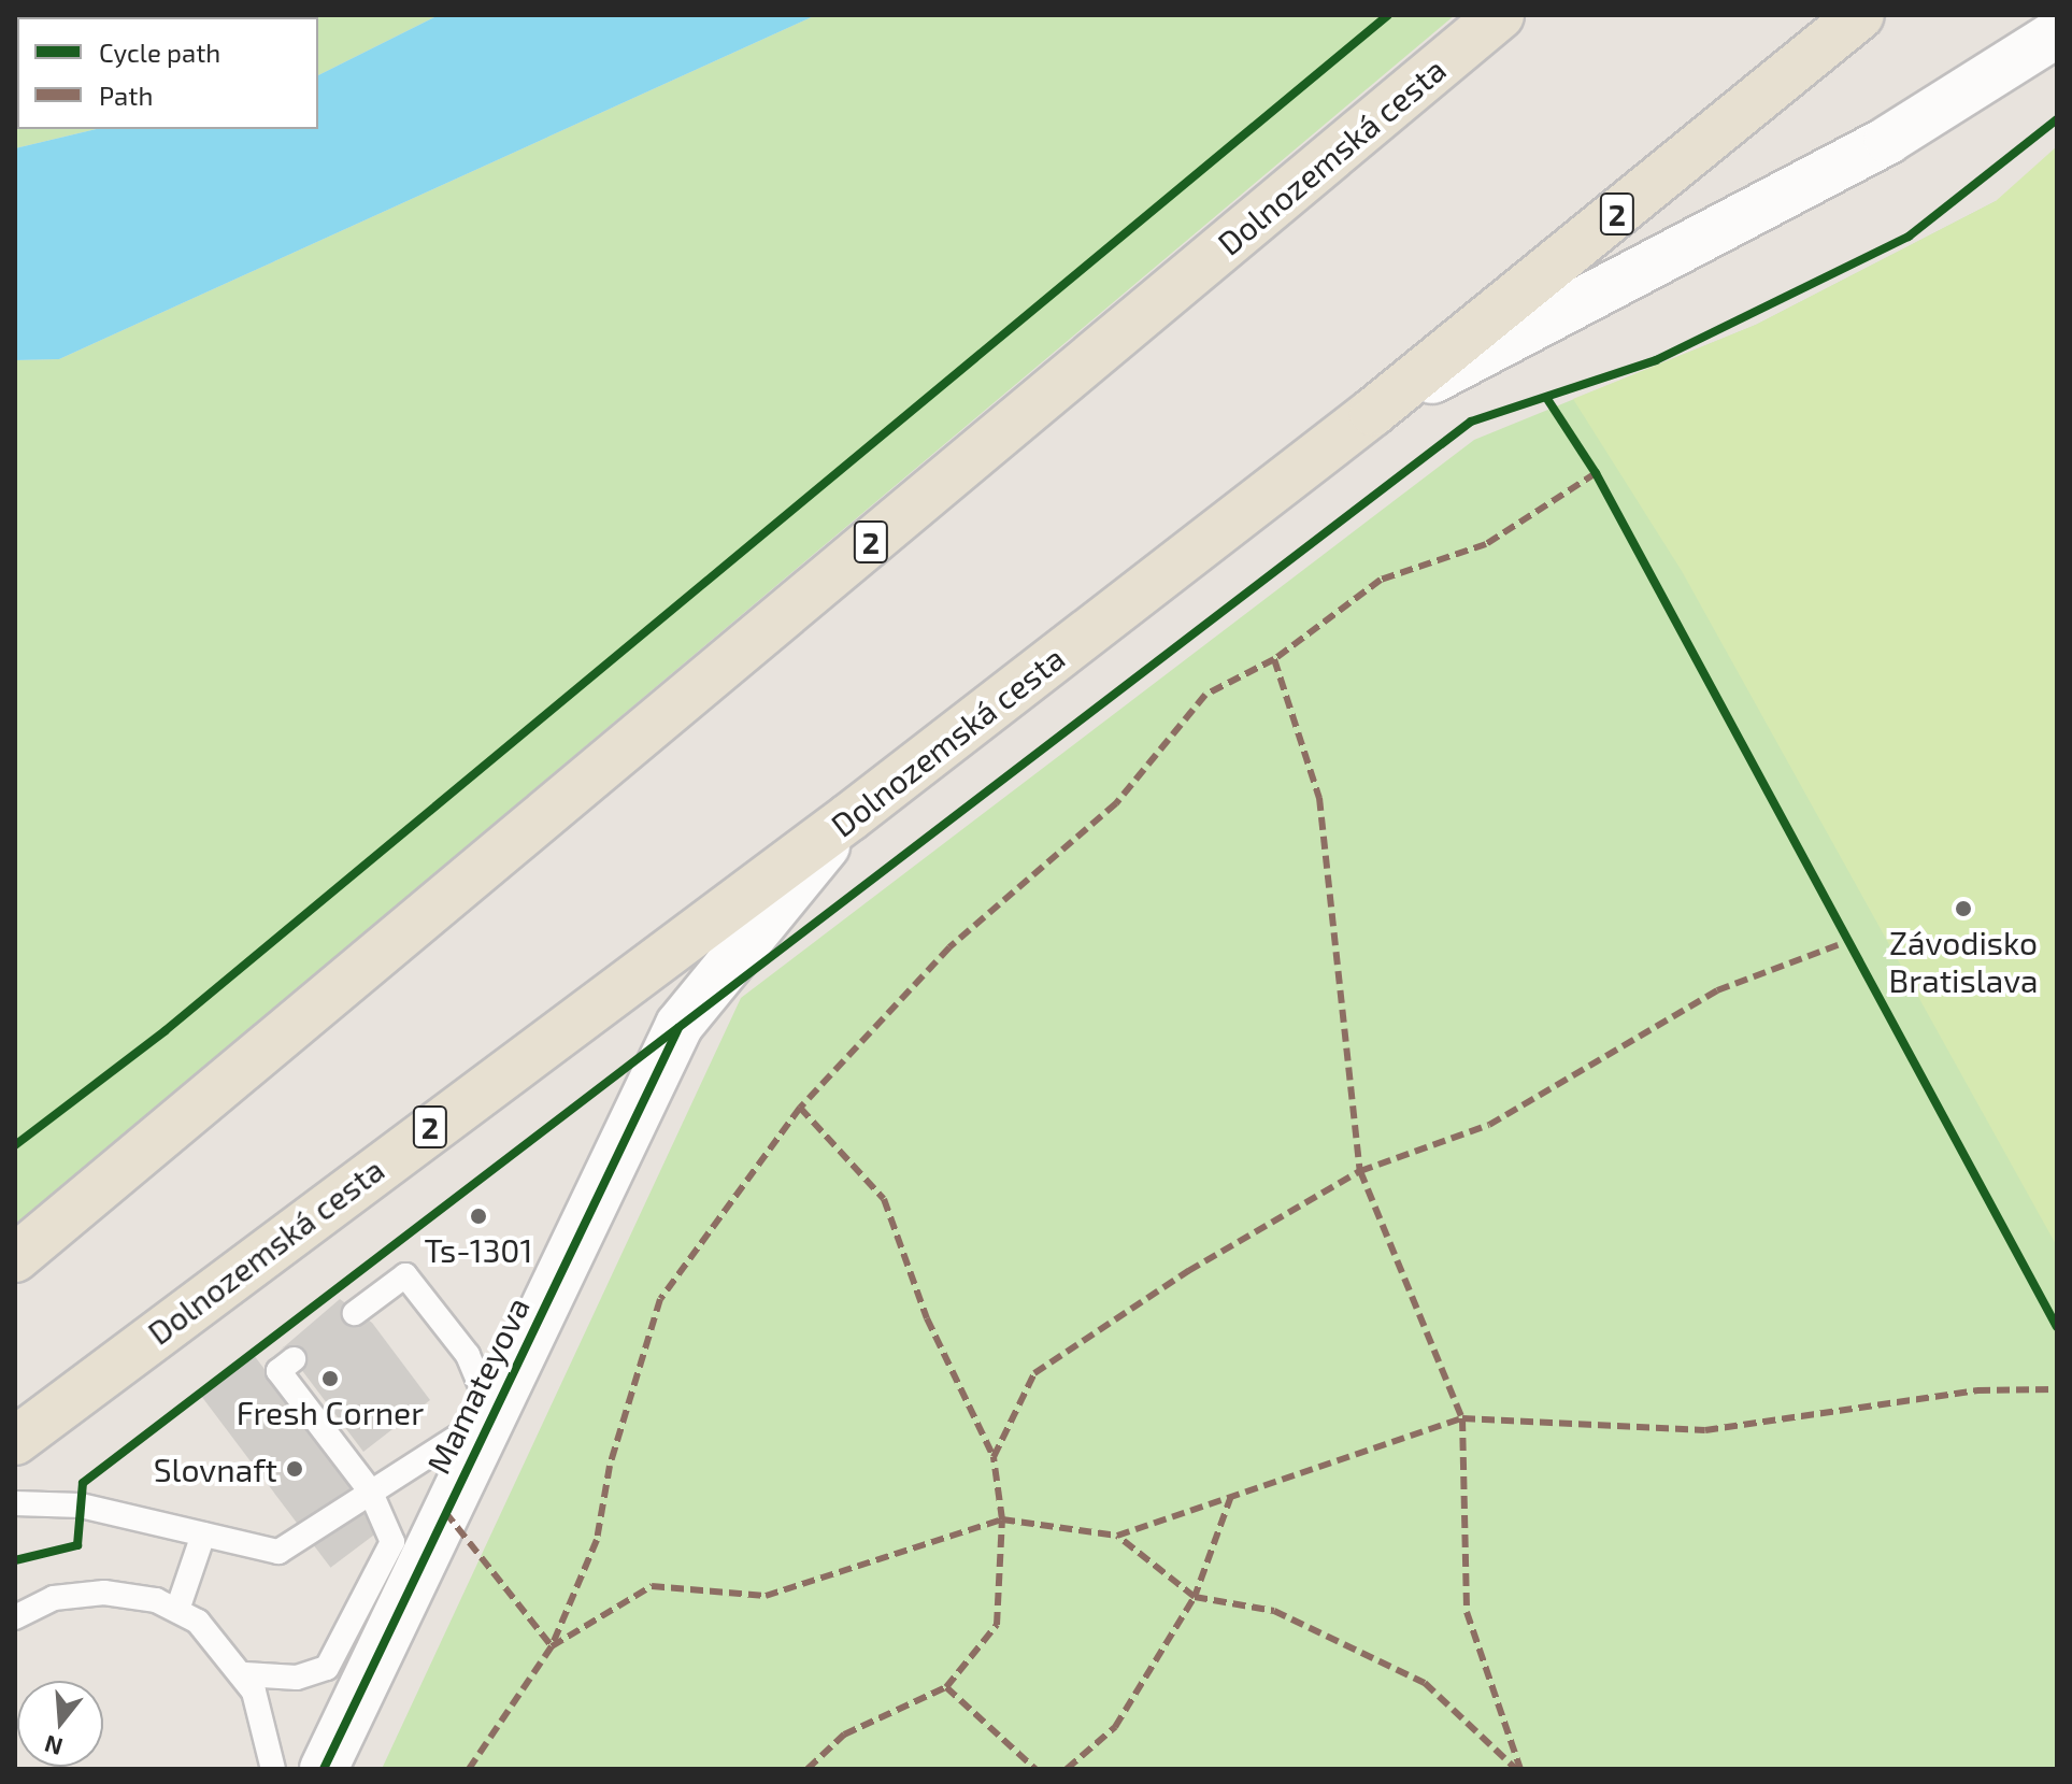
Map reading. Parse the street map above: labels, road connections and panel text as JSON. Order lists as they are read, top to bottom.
{
  "streets": {
    "main road": ["Dolnozemská cesta", "2"],
    "street": ["Mamateyova"]
  },
  "crossings": [
    ["Dolnozemská cesta", "Mamateyova"]
  ],
  "places": [
    "Závodisko Bratislava",
    "Ts-1301",
    "Fresh Corner",
    "Slovnaft"
  ],
  "legend": ["Cycle path", "Path"],
  "north": "bottom"
}
